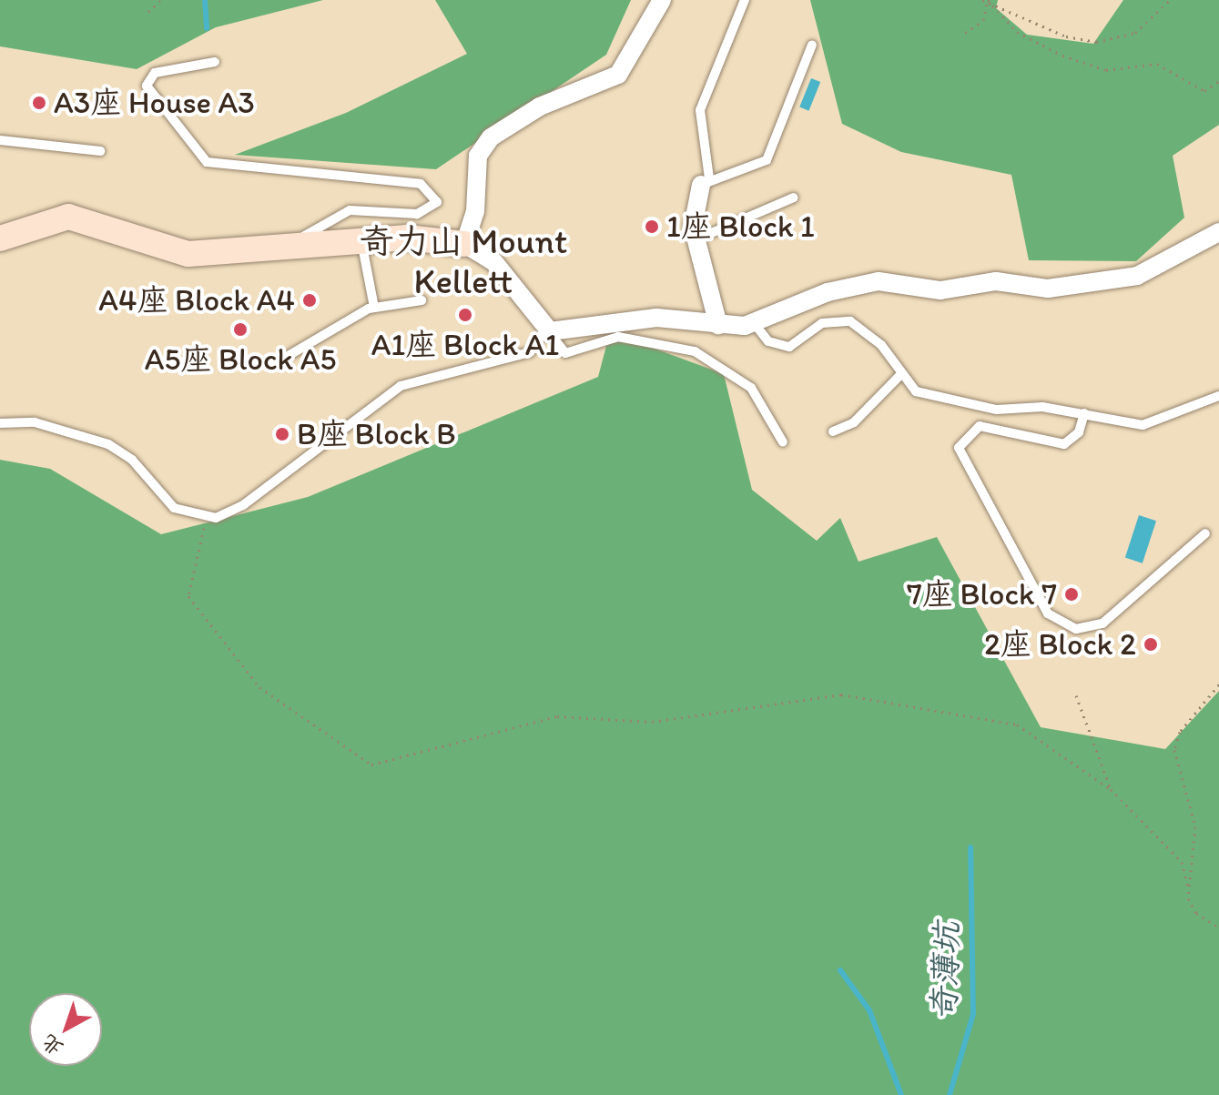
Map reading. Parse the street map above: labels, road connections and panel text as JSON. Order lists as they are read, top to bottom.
{
  "districts": ["奇力山 Mount Kellett"],
  "water": ["奇薄坑"],
  "places": [
    "A3座 House A3",
    "1座 Block 1",
    "A4座 Block A4",
    "A1座 Block A1",
    "A5座 Block A5",
    "B座 Block B",
    "7座 Block 7",
    "2座 Block 2"
  ],
  "north": "bottom left"
}
